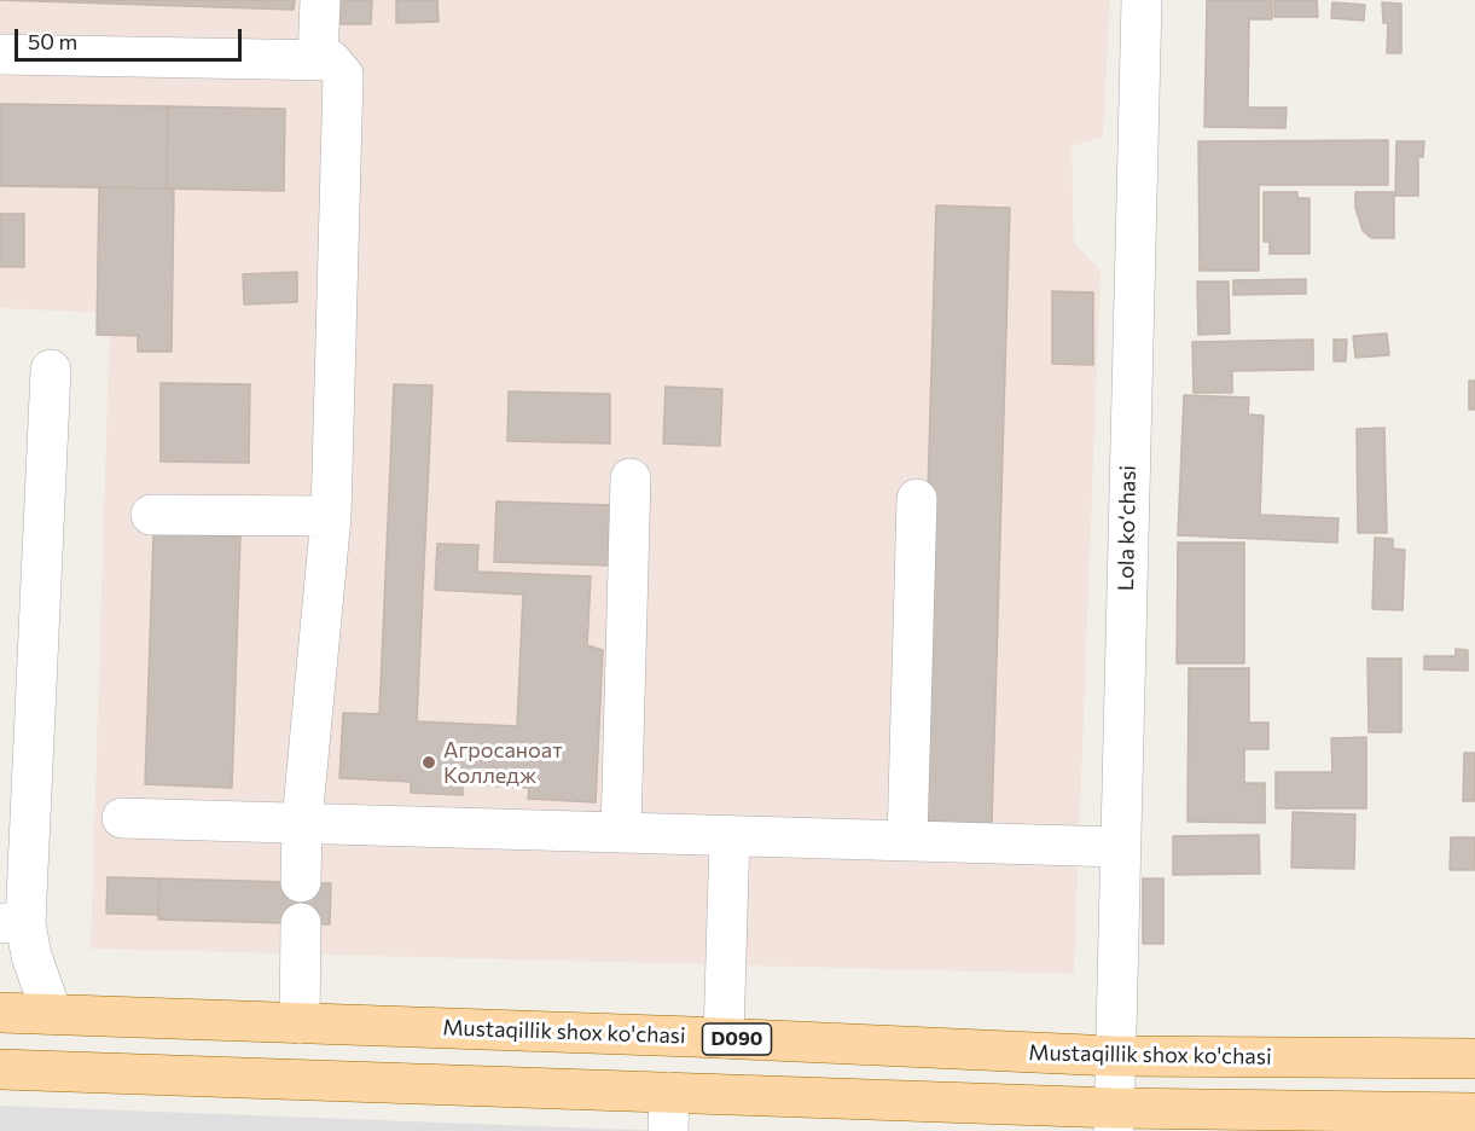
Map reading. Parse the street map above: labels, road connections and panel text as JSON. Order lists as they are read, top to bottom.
{
  "streets": {
    "main road": ["Mustaqillik shox ko'chasi", "D090"],
    "street": ["Lola koʻchasi"]
  },
  "crossings": [
    ["Lola koʻchasi", "Mustaqillik shox ko'chasi"]
  ],
  "places": ["Агросаноат Колледж"],
  "scale_bar": "50 m"
}
